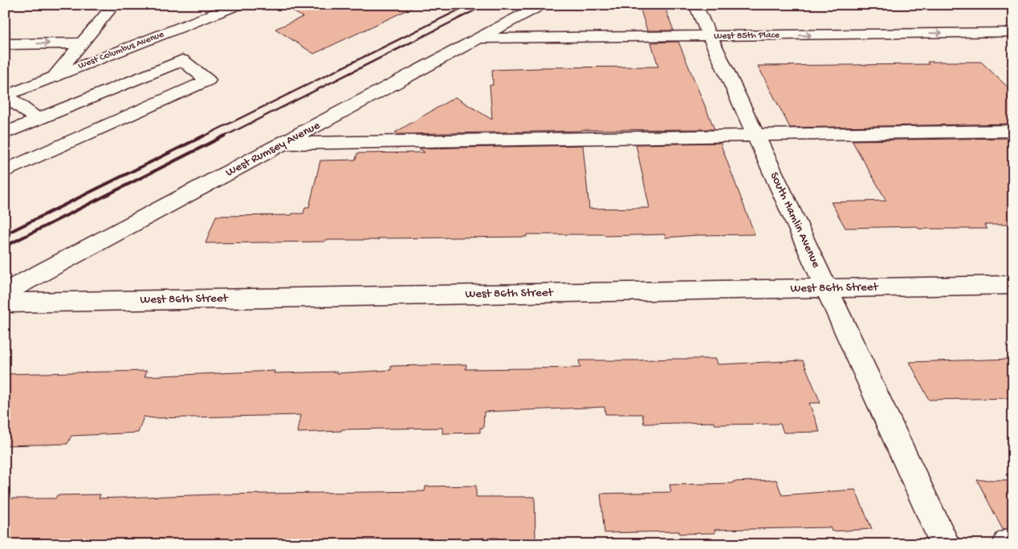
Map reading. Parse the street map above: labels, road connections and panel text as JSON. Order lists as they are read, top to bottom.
{
  "streets": {
    "street": [
      "West 85th Place",
      "West Columbus Avenue",
      "West Rumsey Avenue",
      "South Hamlin Avenue",
      "West 86th Street"
    ]
  },
  "crossings": [
    ["West 85th Place", "West Rumsey Avenue"],
    ["West 85th Place", "South Hamlin Avenue"],
    ["South Hamlin Avenue", "West 86th Street"]
  ]
}
